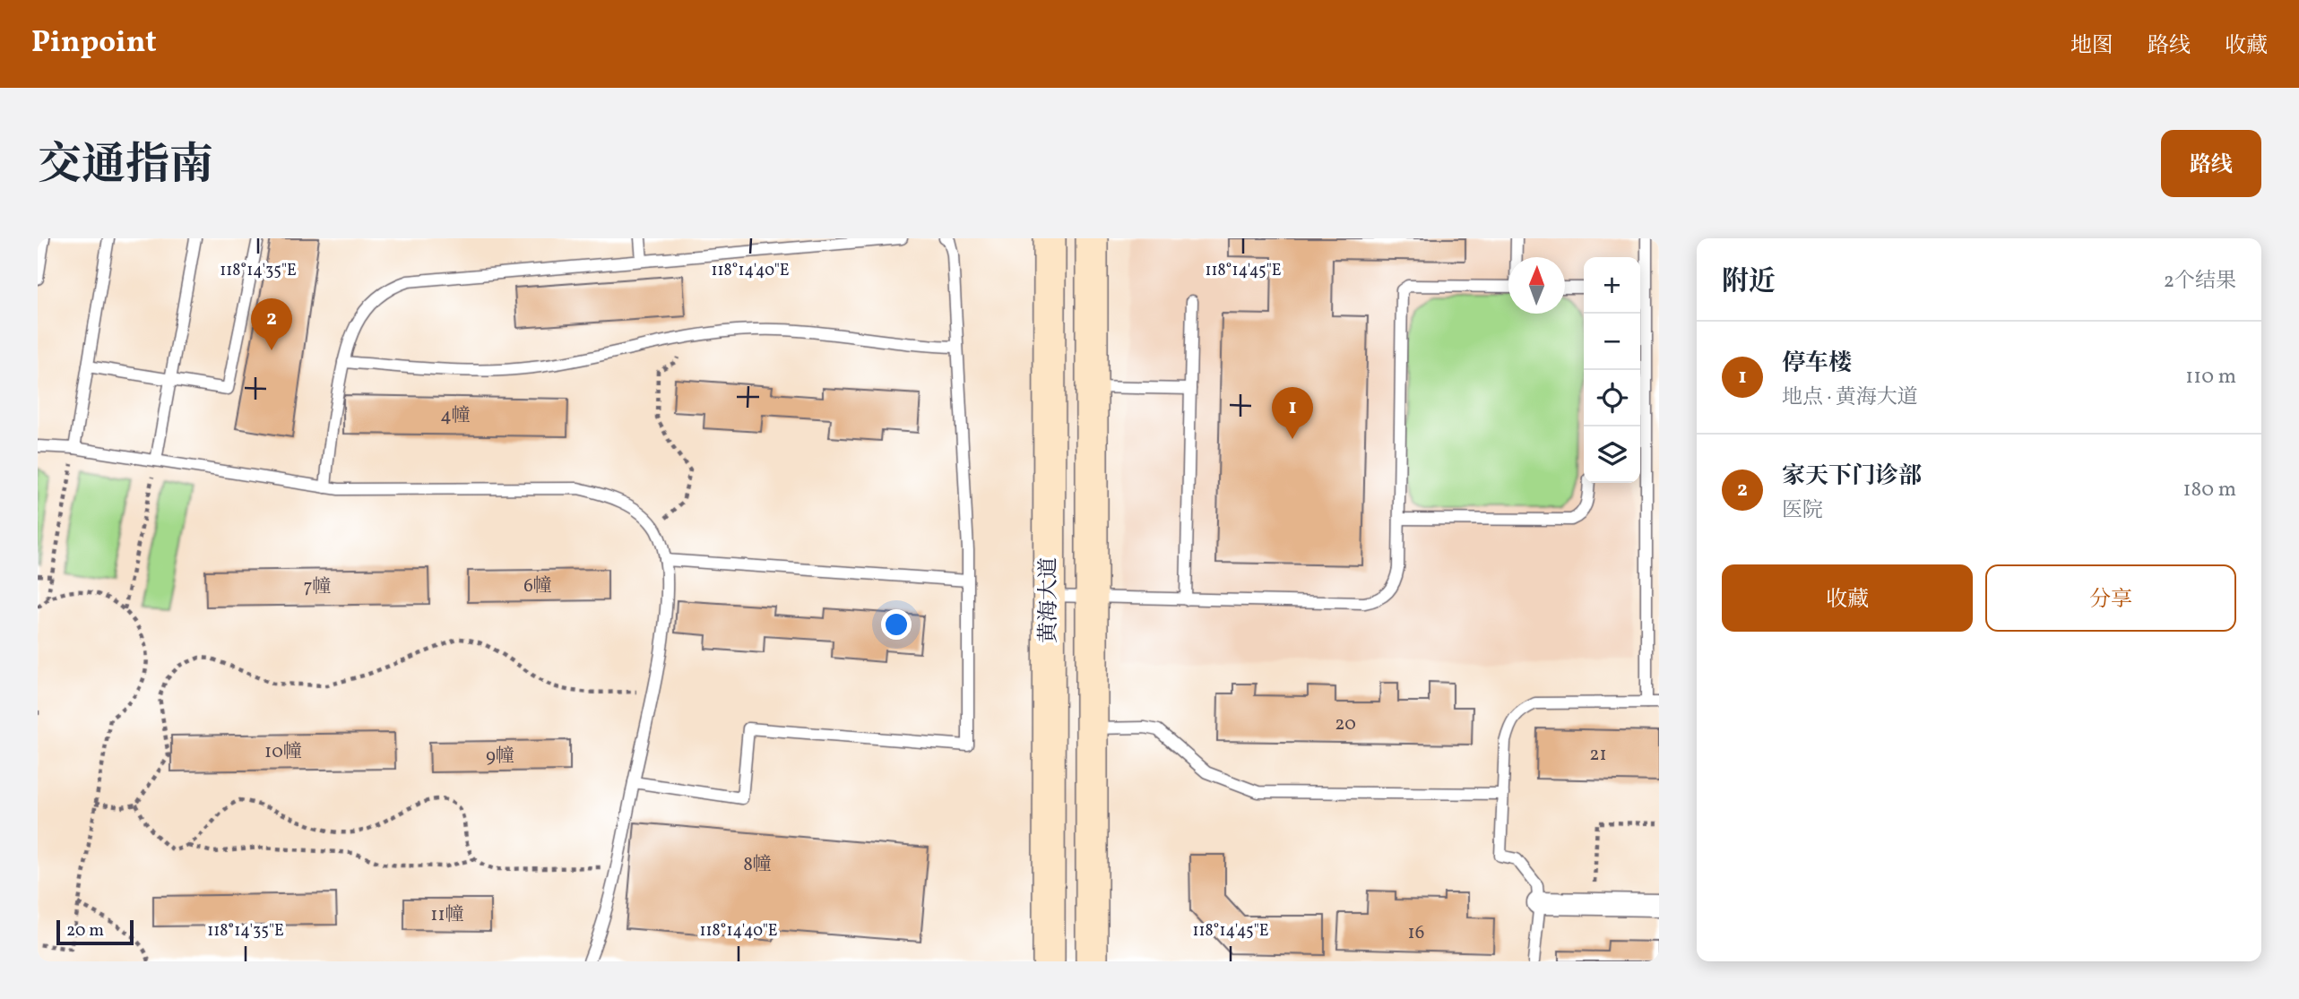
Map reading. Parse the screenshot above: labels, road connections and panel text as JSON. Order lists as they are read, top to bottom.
{
  "streets": {
    "street": ["黄海大道"]
  },
  "house_numbers": [
    "4幢",
    "6幢",
    "7幢",
    "20",
    "10幢",
    "21",
    "9幢",
    "8幢",
    "11幢",
    "16"
  ],
  "scale_bar": "20 m",
  "north": "top",
  "page": {
    "header": "Pinpoint",
    "nav": ["地图", "路线", "收藏"],
    "title": "交通指南",
    "buttons": [
      "路线",
      ["收藏", "分享"]
    ],
    "heading": ["附近", "2个结果"],
    "map_buttons": ["+", "−"],
    "pins": ["2", "1"],
    "list": [
      {
        "mark": "1",
        "name": "停车楼",
        "note": "地点 · 黄海大道",
        "value": "110 m"
      },
      {
        "mark": "2",
        "name": "家天下门诊部",
        "note": "医院",
        "value": "180 m"
      }
    ],
    "scale": "20 m"
  },
  "coordinates": ["118°14'35\"E", "118°14'40\"E", "118°14'45\"E"]
}
